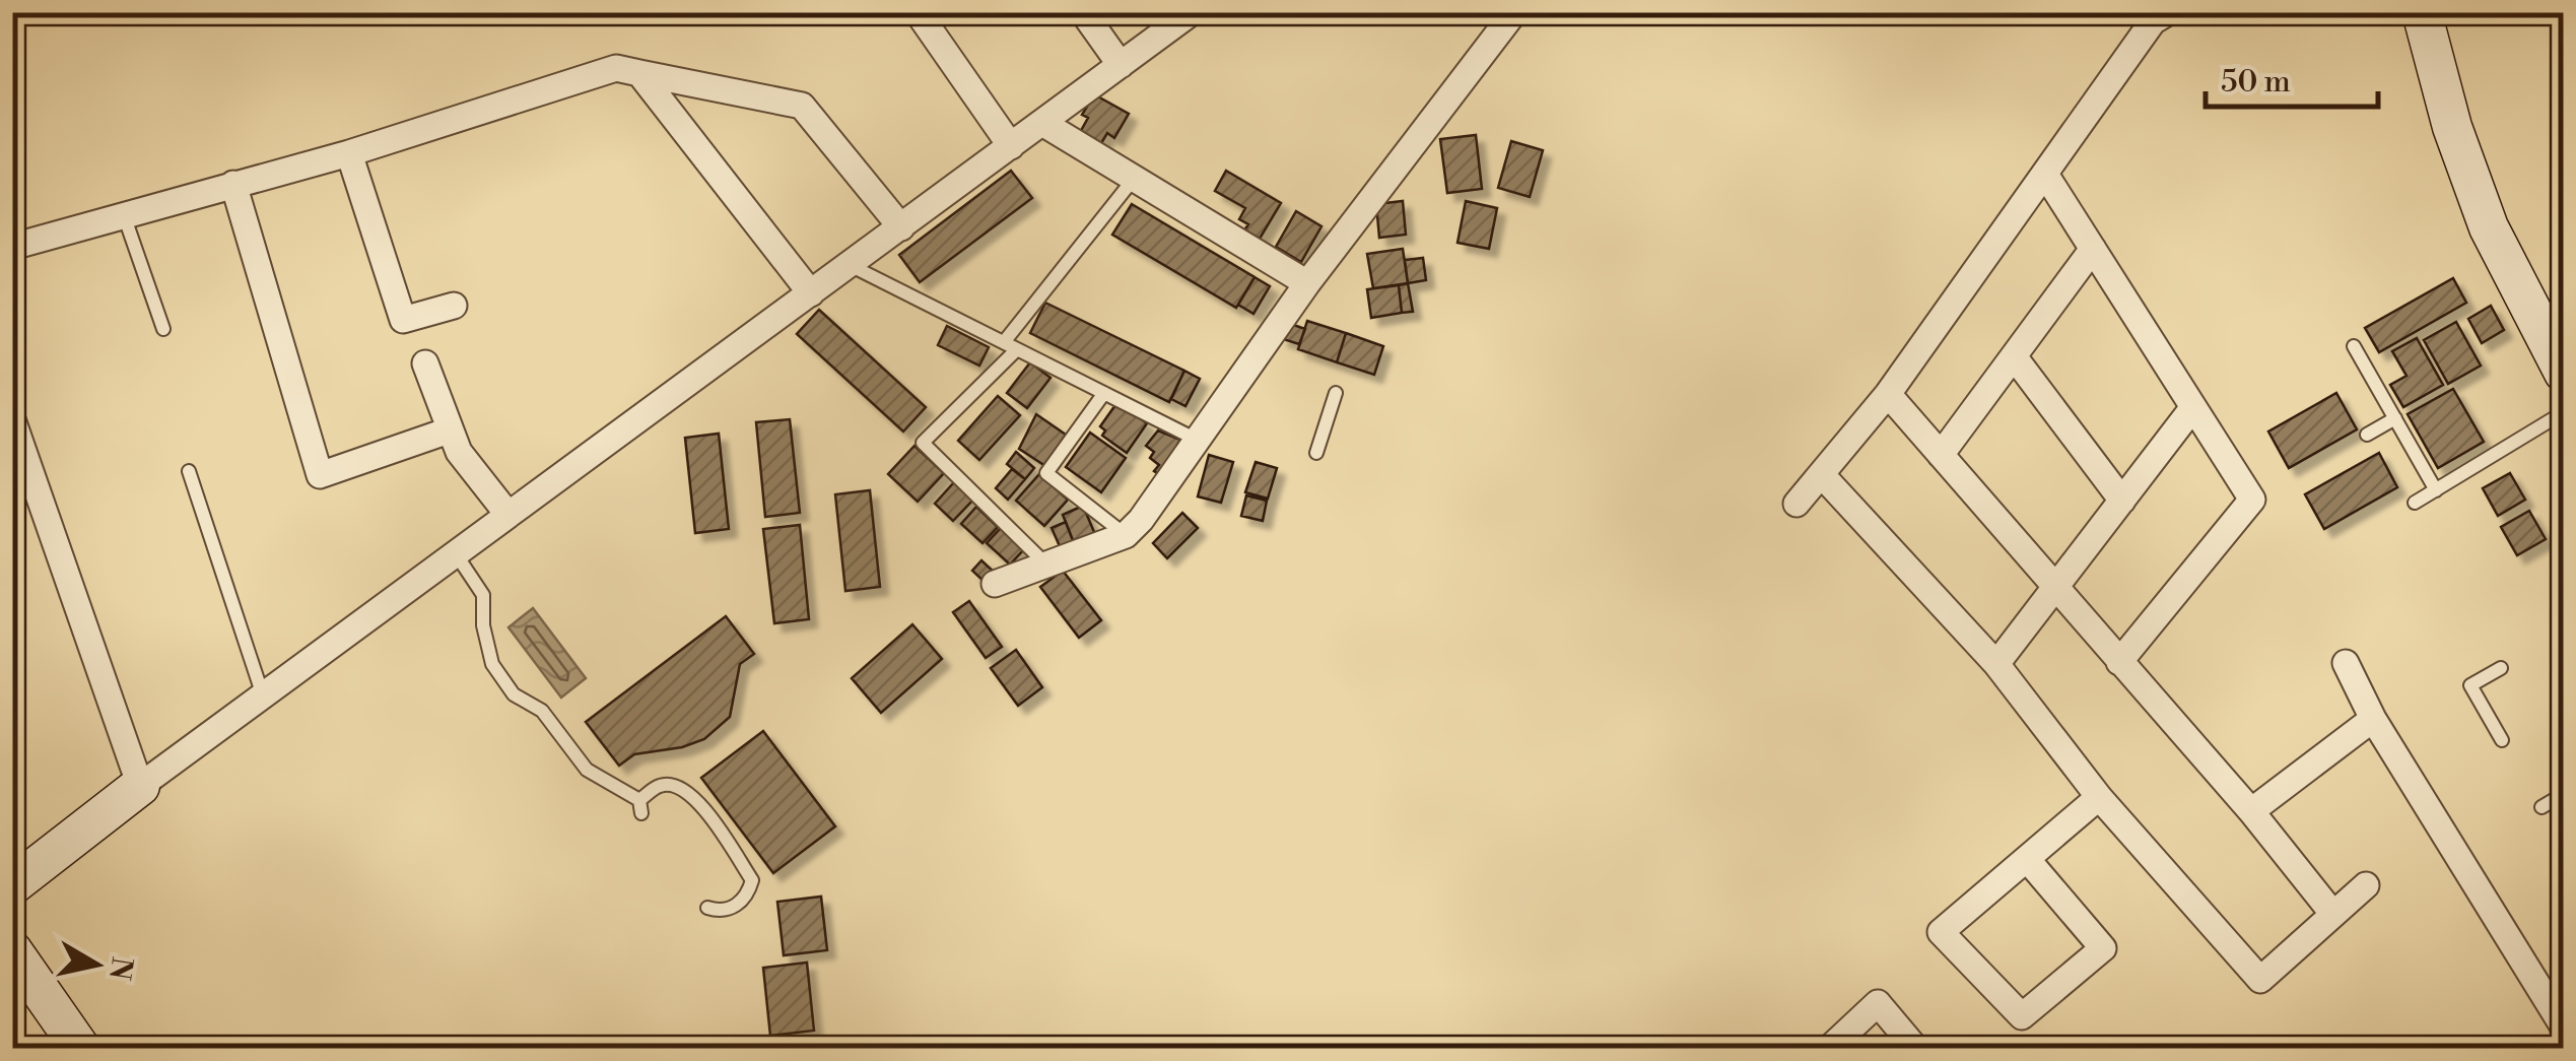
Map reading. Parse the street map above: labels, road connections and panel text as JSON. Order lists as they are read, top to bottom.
{
  "scale_bar": "50 m",
  "north": "right"
}
